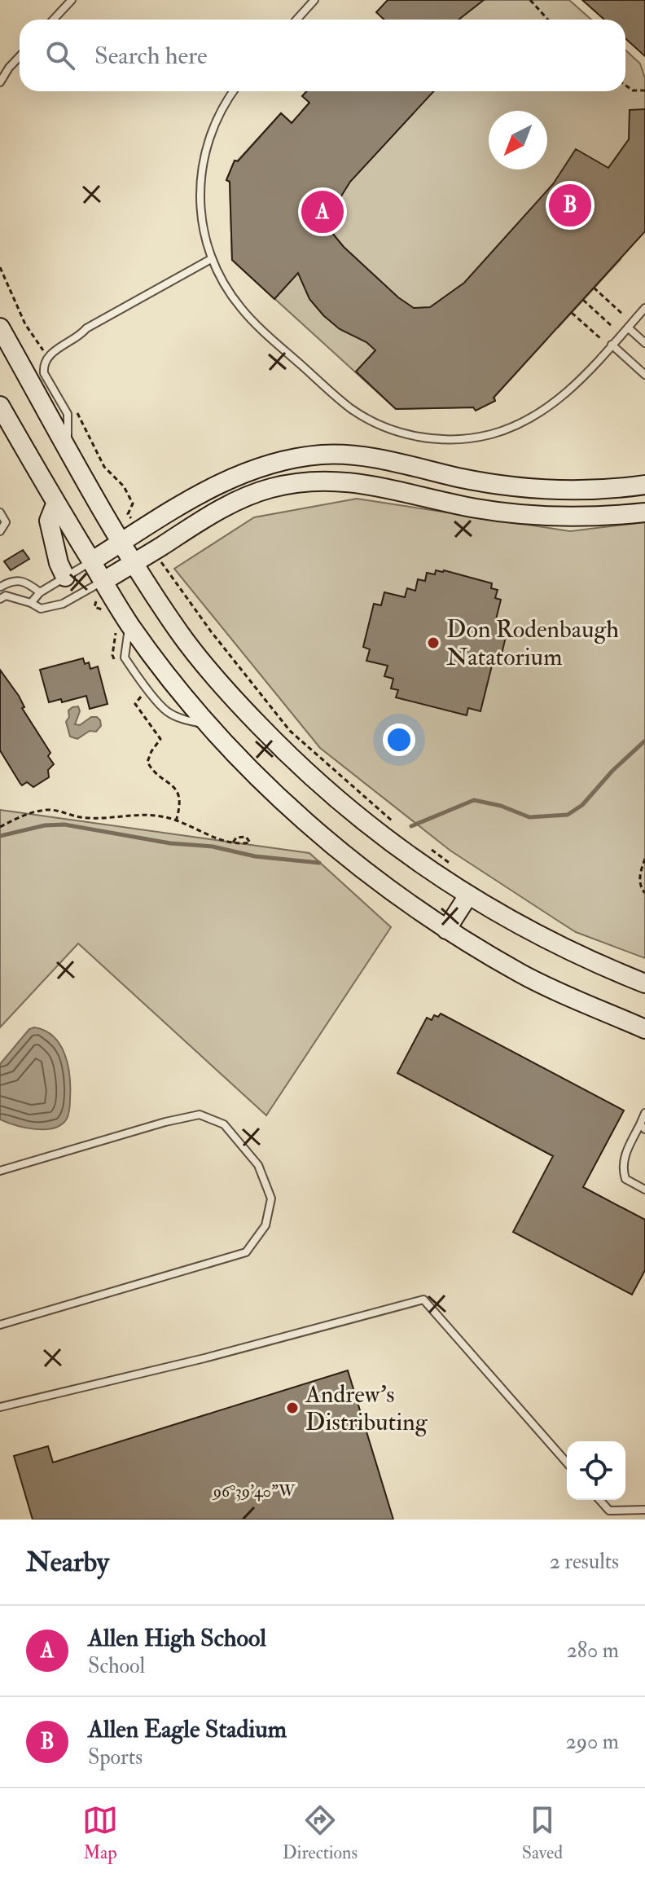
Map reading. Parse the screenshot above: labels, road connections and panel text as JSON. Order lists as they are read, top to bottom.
{
  "places": ["Don Rodenbaugh Natatorium", "Andrew's Distributing"],
  "north": "bottom left",
  "page": {
    "search": "Search here",
    "pins": ["B", "A"],
    "heading": ["Nearby", "2 results"],
    "list": [
      {
        "mark": "A",
        "name": "Allen High School",
        "note": "School",
        "value": "280 m"
      },
      {
        "mark": "B",
        "name": "Allen Eagle Stadium",
        "note": "Sports",
        "value": "290 m"
      }
    ],
    "nav": ["Map", "Directions", "Saved"]
  },
  "coordinates": ["96°39'40\"W"]
}
